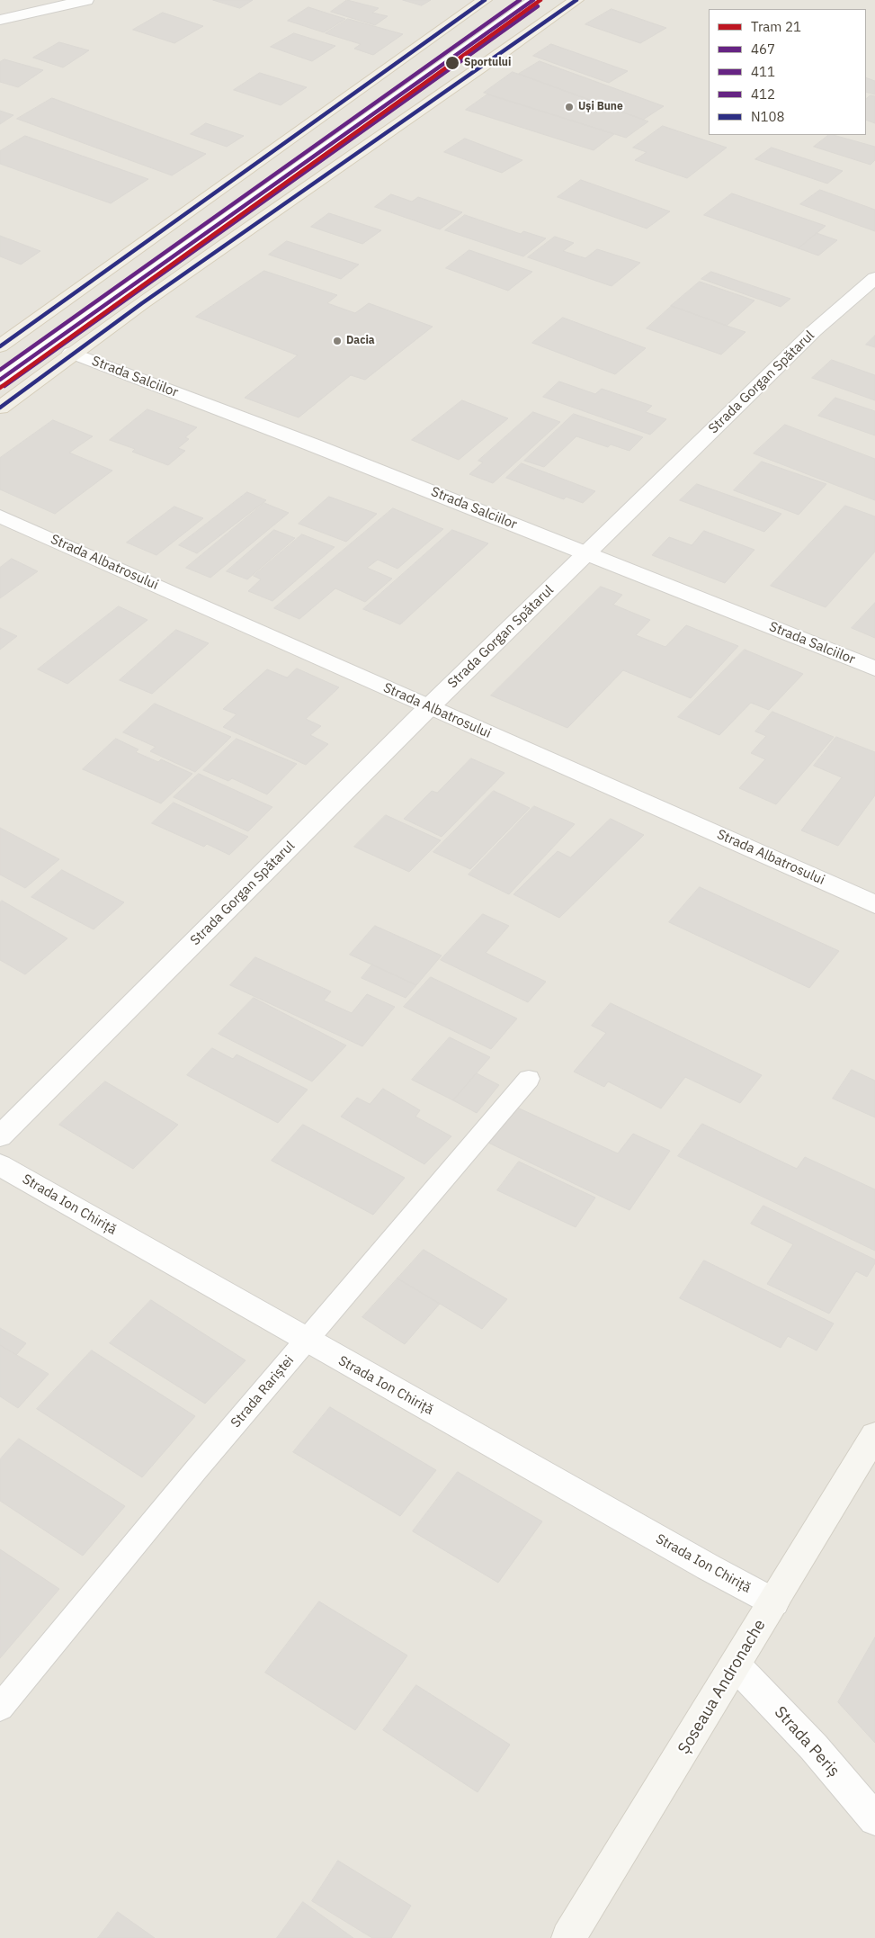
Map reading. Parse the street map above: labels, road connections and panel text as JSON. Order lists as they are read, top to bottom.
{
  "streets": {
    "main road": ["Șoseaua Andronache"],
    "street": [
      "Strada Salciilor",
      "Strada Gorgan Spătarul",
      "Strada Albatrosului",
      "Strada Ion Chiriță",
      "Strada Periș"
    ],
    "lane": ["Strada Rariștei"]
  },
  "crossings": [
    ["Strada Salciilor", "Strada Gorgan Spătarul"],
    ["Strada Gorgan Spătarul", "Strada Albatrosului"],
    ["Strada Ion Chiriță", "Strada Rariștei"],
    ["Strada Ion Chiriță", "Șoseaua Andronache"],
    ["Șoseaua Andronache", "Strada Periș"]
  ],
  "places": ["Sportului", "Uși Bune", "Dacia"],
  "lines": [
    "tram line 21",
    "transit line 467",
    "transit line 412",
    "transit line N108",
    "transit line 411"
  ],
  "legend": [
    "Tram 21",
    "467",
    "411",
    "412",
    "N108"
  ]
}
